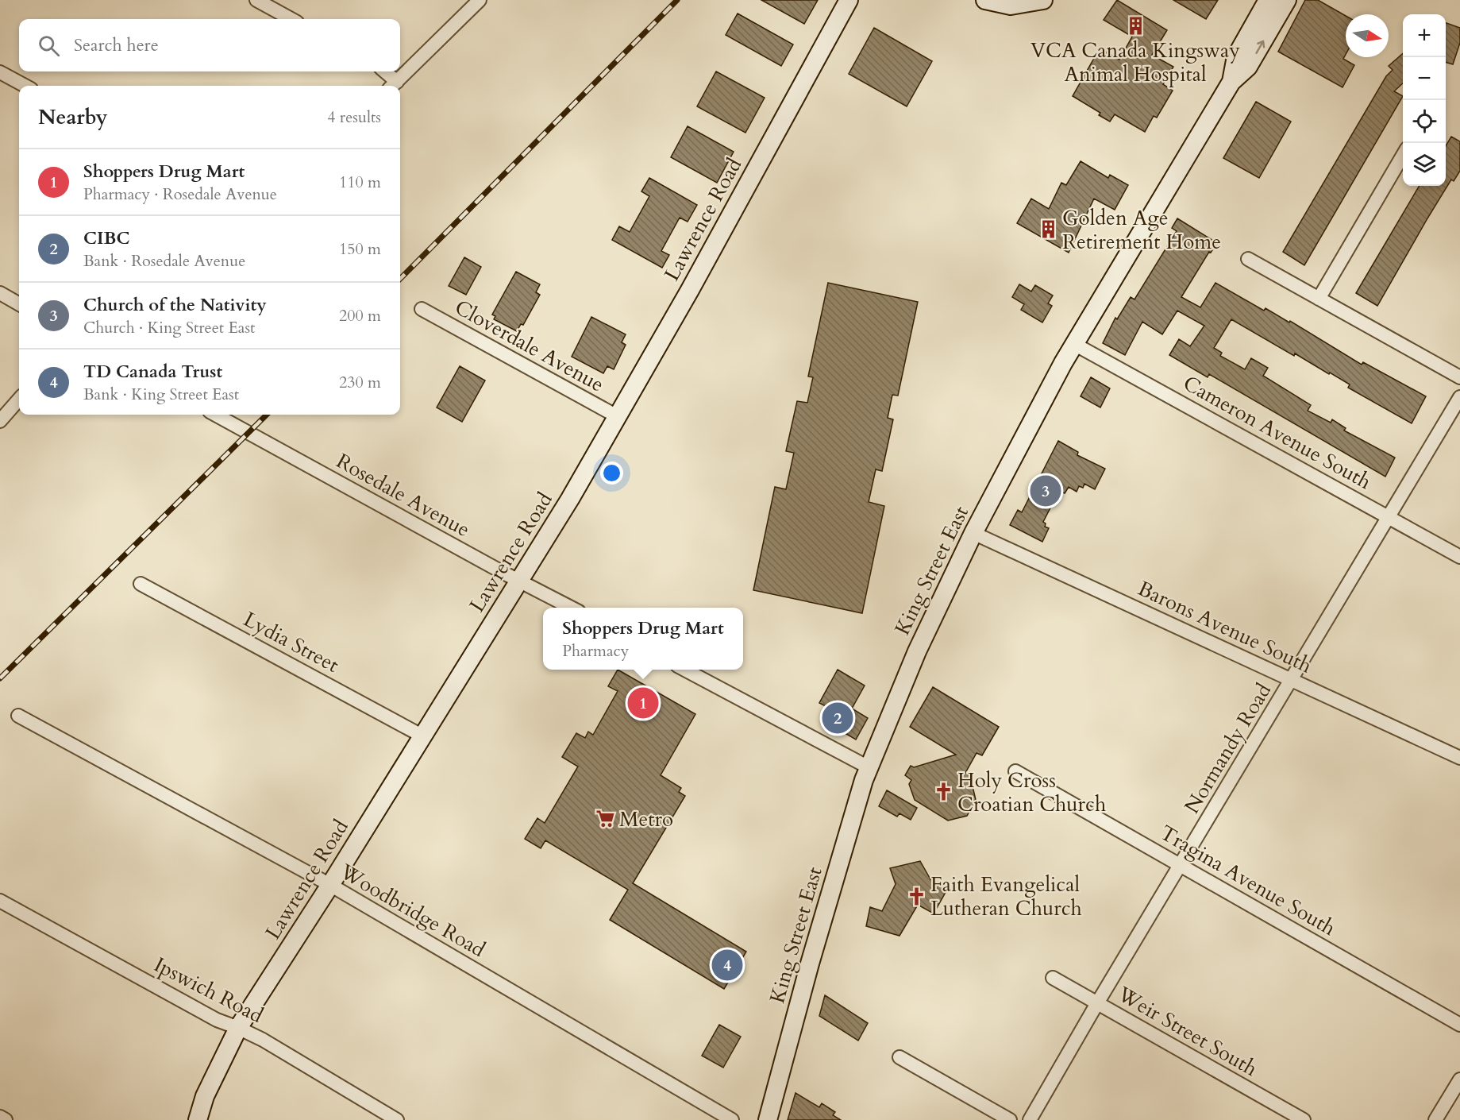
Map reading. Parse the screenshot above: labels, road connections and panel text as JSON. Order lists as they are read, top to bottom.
{
  "streets": {
    "main road": ["Lawrence Road", "King Street East"],
    "street": [
      "Cloverdale Avenue",
      "Cameron Avenue South",
      "Rosedale Avenue",
      "Barons Avenue South",
      "Lydia Street",
      "Normandy Road",
      "Tragina Avenue South",
      "Woodbridge Road",
      "Ipswich Road",
      "Weir Street South"
    ]
  },
  "crossings": [
    ["Lawrence Road", "Cloverdale Avenue"],
    ["Lawrence Road", "Rosedale Avenue"],
    ["Lawrence Road", "Lydia Street"],
    ["Lawrence Road", "Woodbridge Road"],
    ["Lawrence Road", "Ipswich Road"],
    ["Cameron Avenue South", "King Street East"],
    ["Cameron Avenue South", "Normandy Road"],
    ["King Street East", "Barons Avenue South"],
    ["Barons Avenue South", "Normandy Road"],
    ["Normandy Road", "Tragina Avenue South"],
    ["Normandy Road", "Weir Street South"]
  ],
  "places": {
    "building": ["VCA Canada Kingsway Animal Hospital", "Golden Age Retirement Home"],
    "church": ["Holy Cross Croatian Church", "Faith Evangelical Lutheran Church"],
    "supermarket": ["Metro"]
  },
  "north": "right",
  "page": {
    "map_buttons": ["+", "−"],
    "search": "Search here",
    "heading": ["Nearby", "4 results"],
    "list": [
      {
        "mark": "1",
        "name": "Shoppers Drug Mart",
        "note": "Pharmacy · Rosedale Avenue",
        "value": "110 m"
      },
      {
        "mark": "2",
        "name": "CIBC",
        "note": "Bank · Rosedale Avenue",
        "value": "150 m"
      },
      {
        "mark": "3",
        "name": "Church of the Nativity",
        "note": "Church · King Street East",
        "value": "200 m"
      },
      {
        "mark": "4",
        "name": "TD Canada Trust",
        "note": "Bank · King Street East",
        "value": "230 m"
      }
    ],
    "pins": [
      "3",
      "1",
      "2",
      "4"
    ],
    "popup": ["Shoppers Drug Mart", "Pharmacy"]
  }
}
